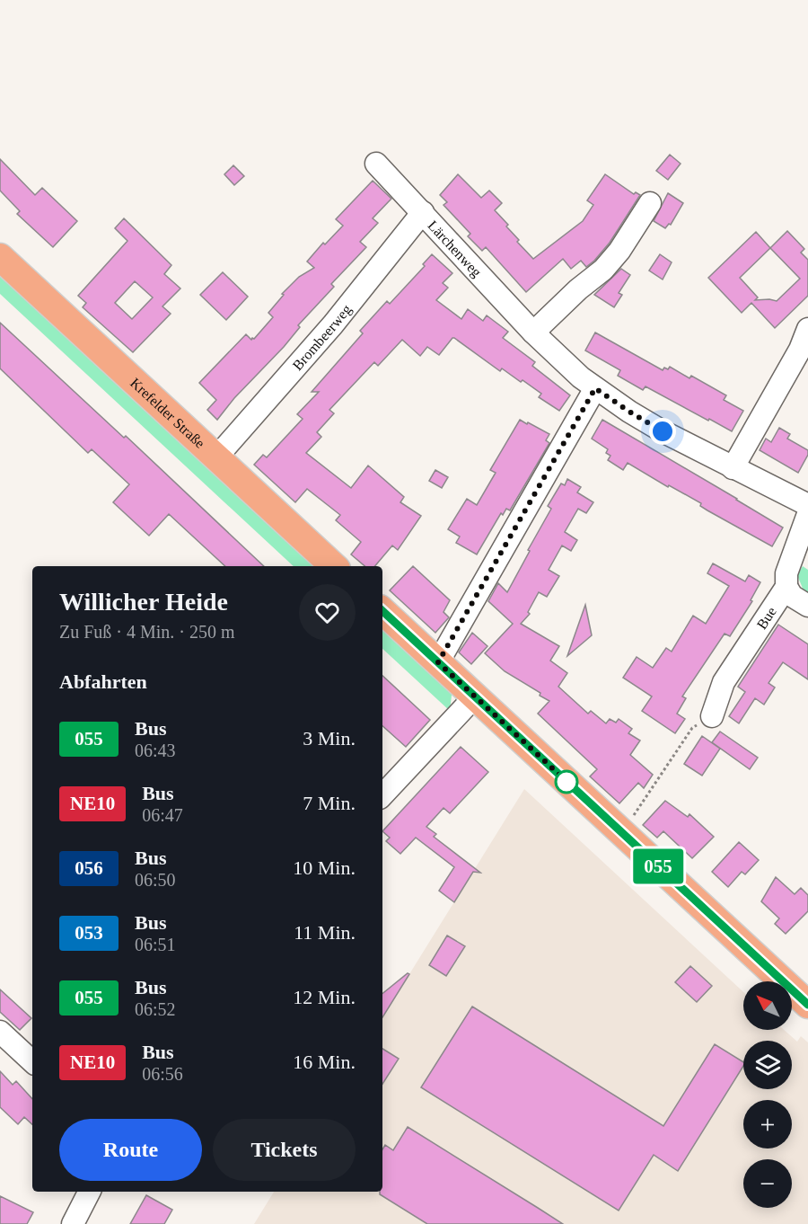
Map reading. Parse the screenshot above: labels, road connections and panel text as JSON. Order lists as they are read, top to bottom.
{
  "streets": {
    "main road": ["Krefelder Straße"],
    "street": ["Lärchenweg", "Brombeerweg", "Bue"]
  },
  "crossings": [
    ["Lärchenweg", "Brombeerweg"],
    ["Brombeerweg", "Krefelder Straße"]
  ],
  "lines": ["bus line 055"],
  "north": "top left",
  "page": {
    "on_map": "055",
    "heading": [
      ["Willicher Heide", "Zu Fuß · 4 Min. · 250 m"],
      "Abfahrten"
    ],
    "list": [
      {
        "mark": "055",
        "name": "Bus",
        "note": "06:43",
        "value": "3 Min."
      },
      {
        "mark": "NE10",
        "name": "Bus",
        "note": "06:47",
        "value": "7 Min."
      },
      {
        "mark": "056",
        "name": "Bus",
        "note": "06:50",
        "value": "10 Min."
      },
      {
        "mark": "053",
        "name": "Bus",
        "note": "06:51",
        "value": "11 Min."
      },
      {
        "mark": "055",
        "name": "Bus",
        "note": "06:52",
        "value": "12 Min."
      },
      {
        "mark": "NE10",
        "name": "Bus",
        "note": "06:56",
        "value": "16 Min."
      }
    ],
    "map_buttons": ["+", "−"],
    "buttons": ["Route", "Tickets"]
  }
}
